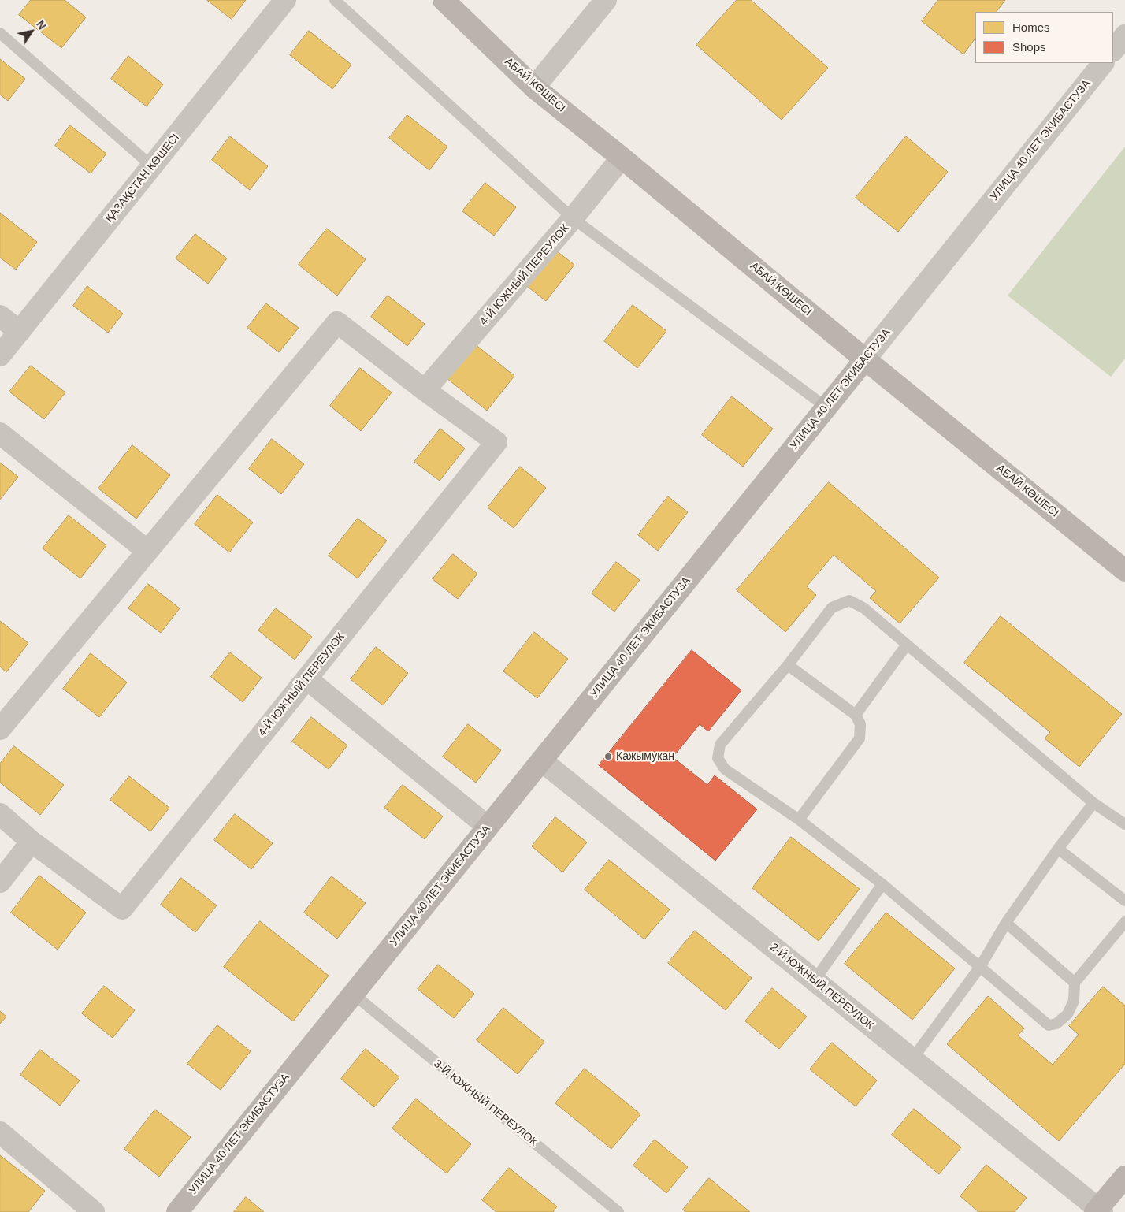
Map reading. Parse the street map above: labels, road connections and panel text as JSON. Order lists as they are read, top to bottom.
{
  "streets": {
    "street": [
      "АБАЙ КӨШЕСІ",
      "УЛИЦА 40 ЛЕТ ЭКИБАСТУЗА",
      "ҚАЗАҚСТАН КӨШЕСІ",
      "4-Й ЮЖНЫЙ ПЕРЕУЛОК",
      "2-Й ЮЖНЫЙ ПЕРЕУЛОК"
    ],
    "lane": ["3-Й ЮЖНЫЙ ПЕРЕУЛОК"]
  },
  "crossings": [
    ["АБАЙ КӨШЕСІ", "УЛИЦА 40 ЛЕТ ЭКИБАСТУЗА"],
    ["АБАЙ КӨШЕСІ", "4-Й ЮЖНЫЙ ПЕРЕУЛОК"],
    ["УЛИЦА 40 ЛЕТ ЭКИБАСТУЗА", "2-Й ЮЖНЫЙ ПЕРЕУЛОК"],
    ["УЛИЦА 40 ЛЕТ ЭКИБАСТУЗА", "3-Й ЮЖНЫЙ ПЕРЕУЛОК"]
  ],
  "places": ["Кажымукан"],
  "legend": ["Homes", "Shops"],
  "north": "top right"
}
